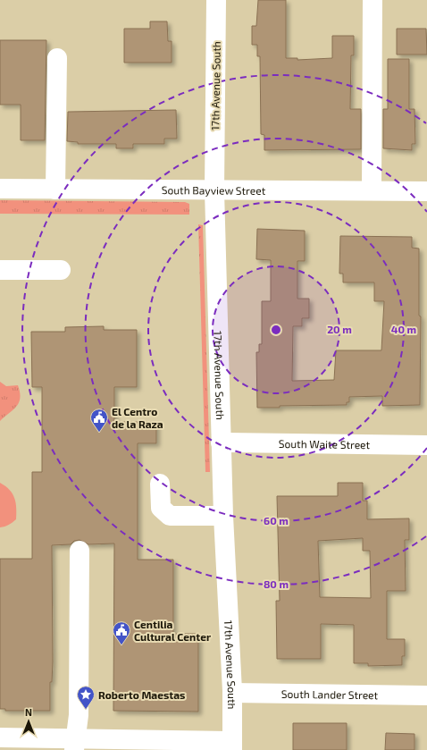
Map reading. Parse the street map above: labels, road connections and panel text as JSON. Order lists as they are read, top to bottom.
{
  "streets": {
    "street": [
      "17th Avenue South",
      "South Bayview Street",
      "South Waite Street",
      "South Lander Street"
    ]
  },
  "crossings": [
    ["17th Avenue South", "South Bayview Street"],
    ["17th Avenue South", "South Waite Street"],
    ["17th Avenue South", "South Lander Street"]
  ],
  "places": {
    "public building": ["El Centro de la Raza", "Centilia Cultural Center"],
    "place": ["Roberto Maestas"]
  },
  "north": "top",
  "rings": [
    "20 m",
    "40 m",
    "60 m",
    "80 m"
  ]
}
